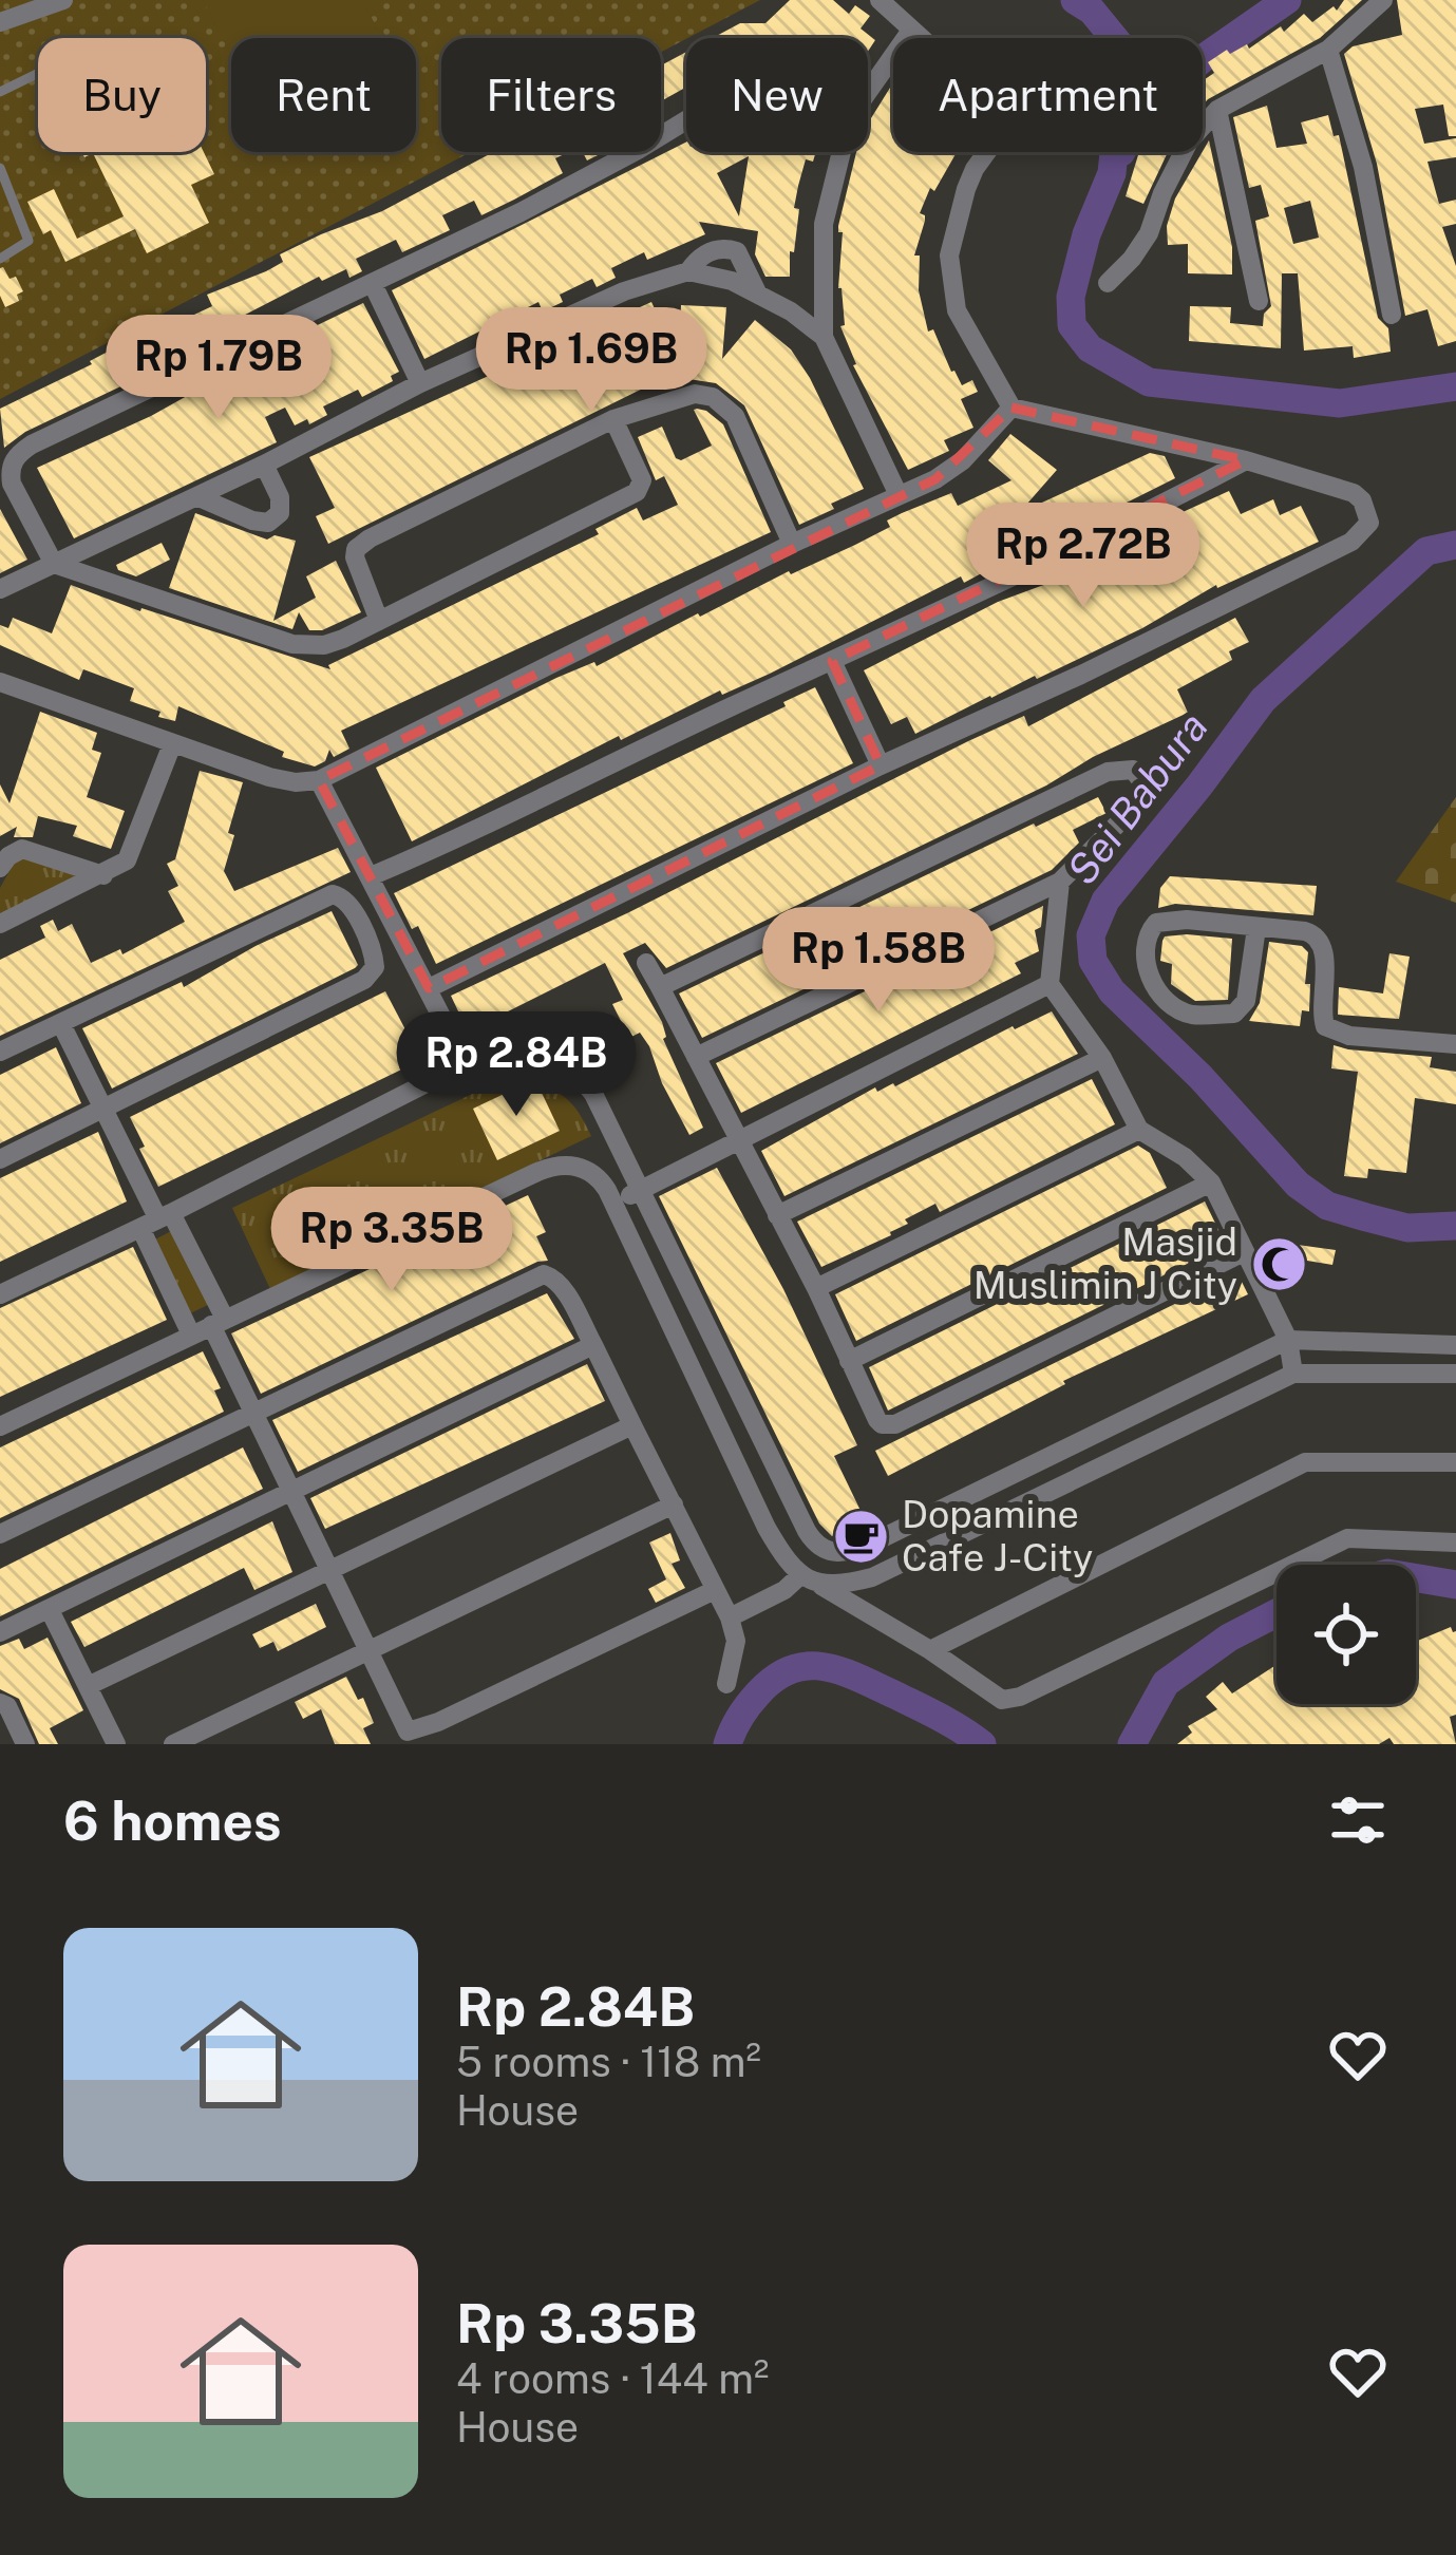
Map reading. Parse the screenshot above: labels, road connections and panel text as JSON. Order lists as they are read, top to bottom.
{
  "water": ["Sei Babura"],
  "places": {
    "mosque": ["Masjid Muslimin J City"],
    "cafe": ["Dopamine Cafe J-City"]
  },
  "page": {
    "chip": [
      "Buy",
      "Rent",
      "Filters",
      "New",
      "Apartment"
    ],
    "price": [
      "Rp 1.69B",
      "Rp 1.79B",
      "Rp 2.72B",
      "Rp 1.58B",
      "Rp 2.84B",
      "Rp 3.35B"
    ],
    "heading": "6 homes",
    "list": [
      {
        "name": "Rp 2.84B",
        "note": "5 rooms · 118 m² · House"
      },
      {
        "name": "Rp 3.35B",
        "note": "4 rooms · 144 m² · House"
      }
    ]
  }
}
